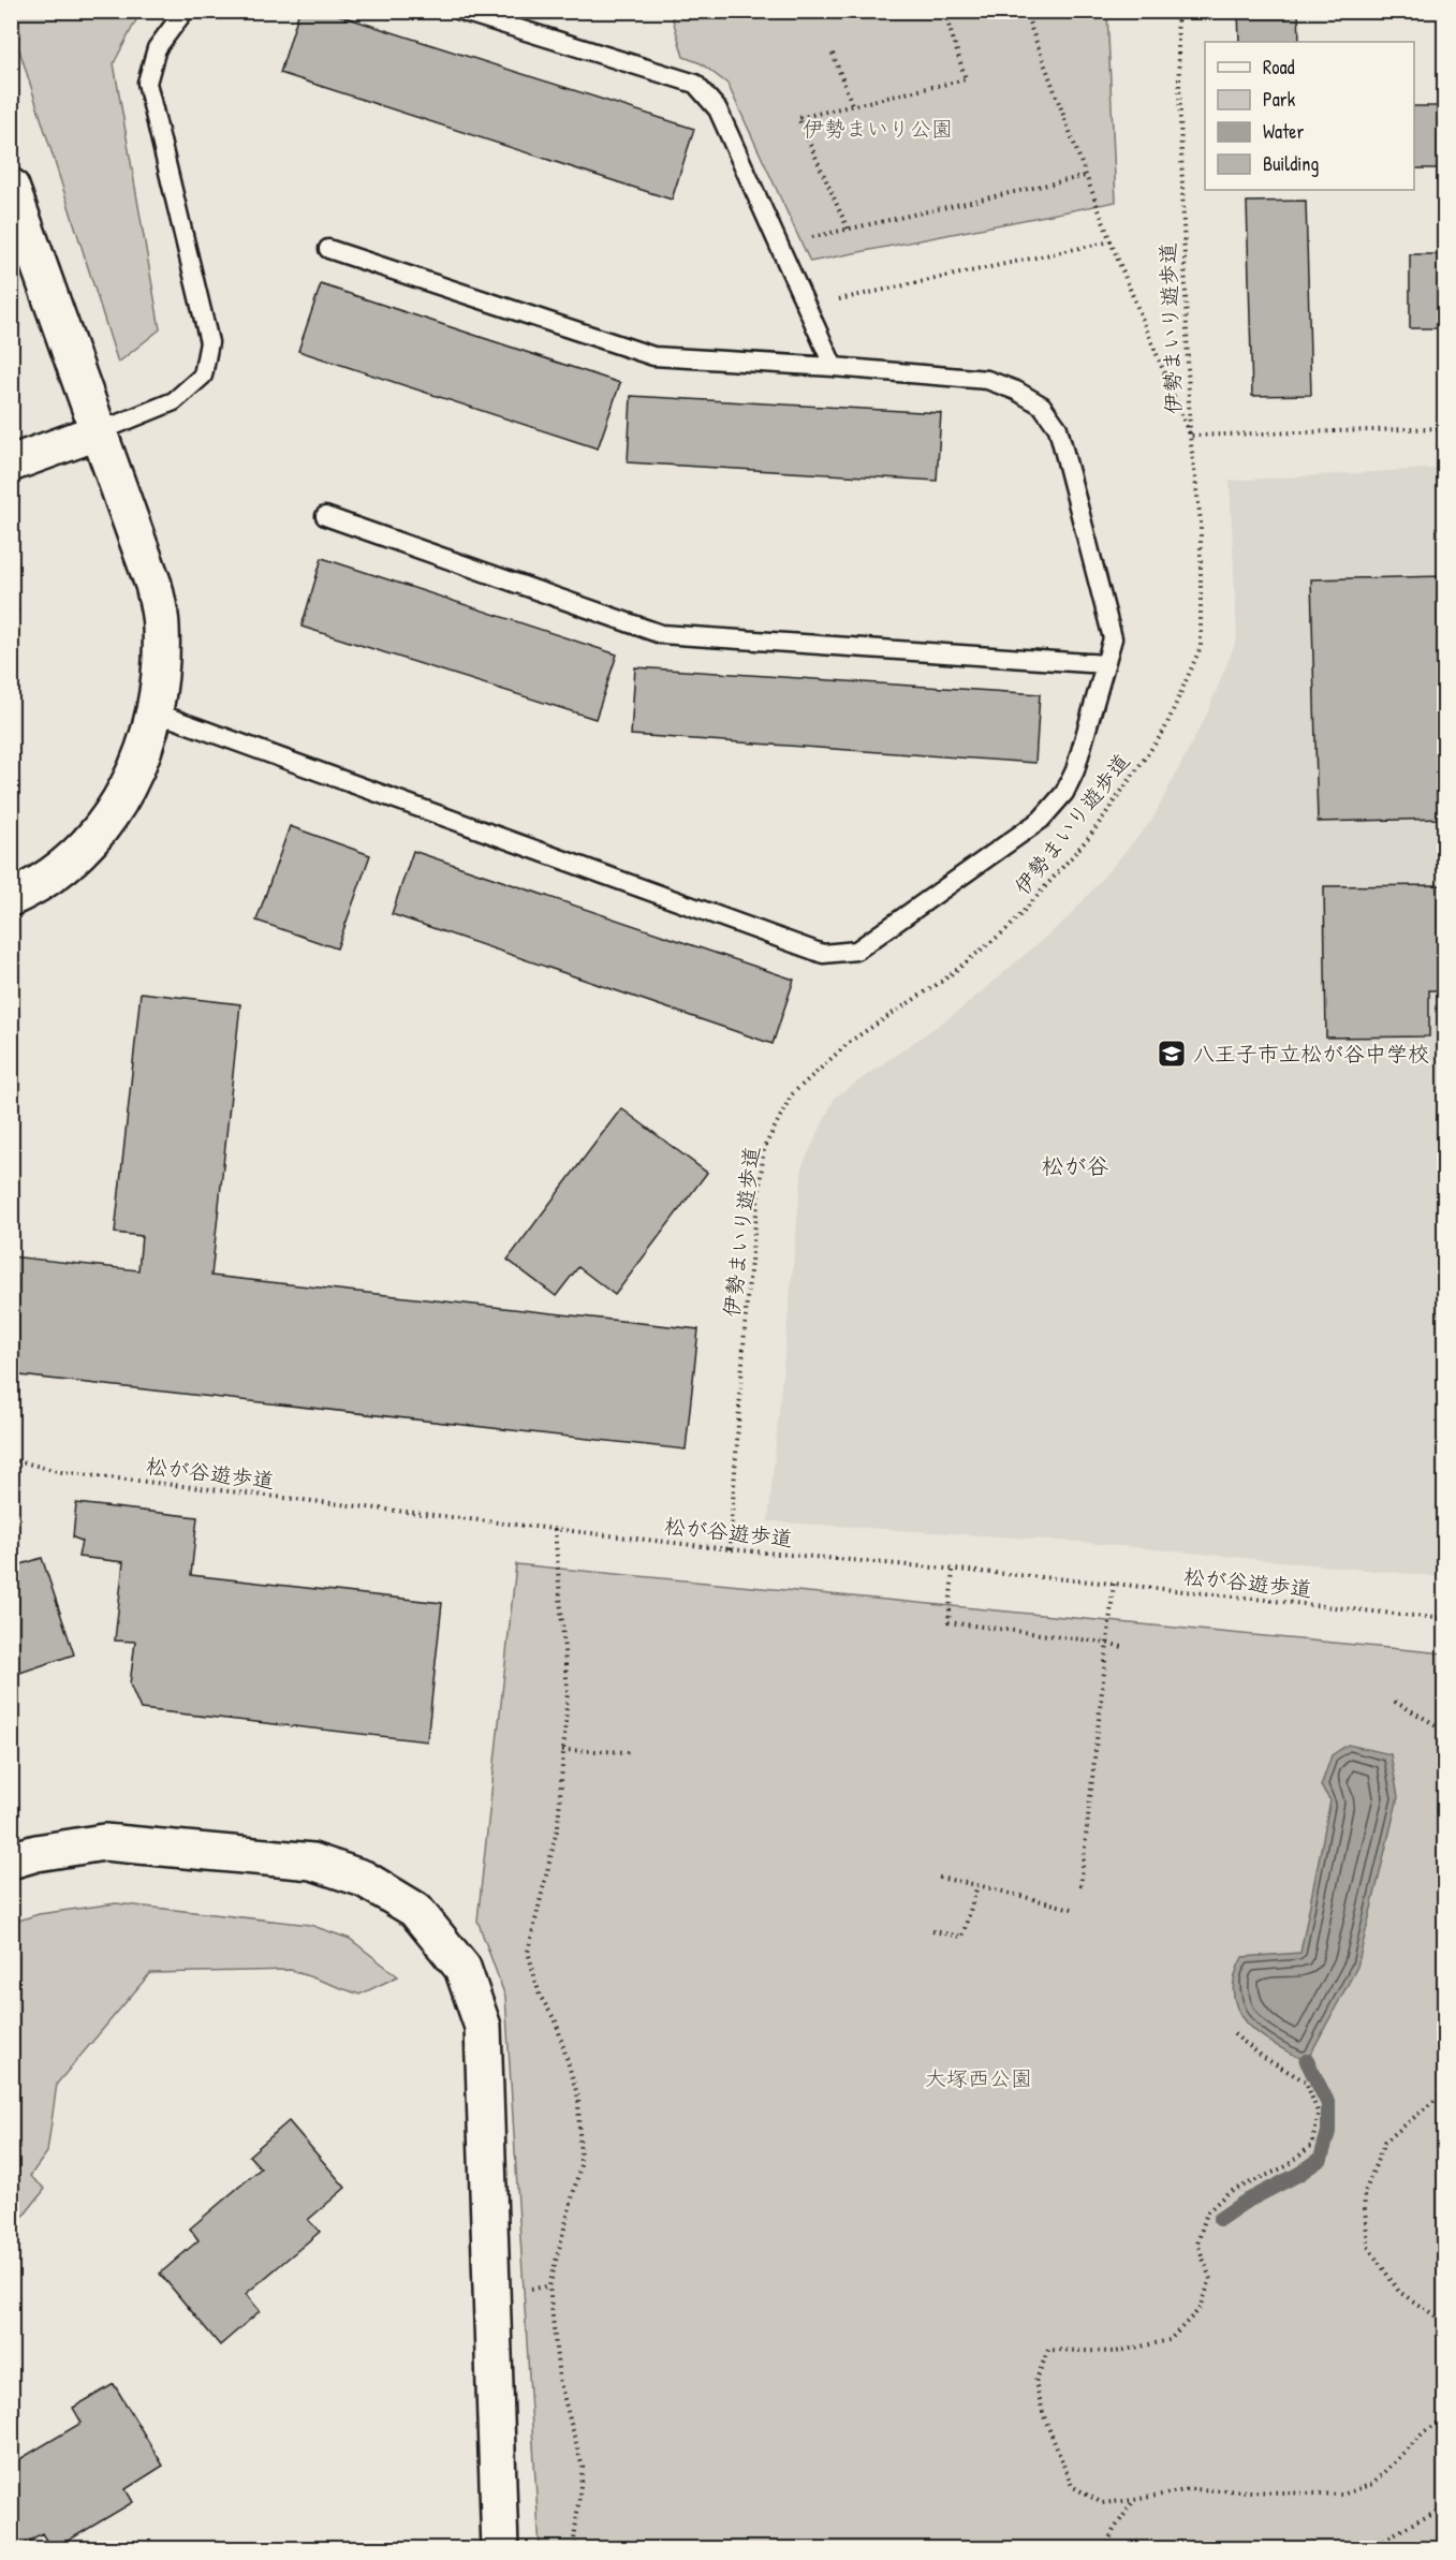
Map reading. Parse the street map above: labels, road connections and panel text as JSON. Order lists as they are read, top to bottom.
{
  "streets": {
    "path": ["伊勢まいり遊歩道", "松が谷遊歩道"]
  },
  "crossings": [
    ["伊勢まいり遊歩道", "松が谷遊歩道"]
  ],
  "districts": ["松が谷"],
  "parks": ["伊勢まいり公園", "大塚西公園"],
  "places": {
    "school or university": ["八王子市立松が谷中学校"]
  },
  "legend": [
    "Road",
    "Park",
    "Water",
    "Building"
  ]
}
